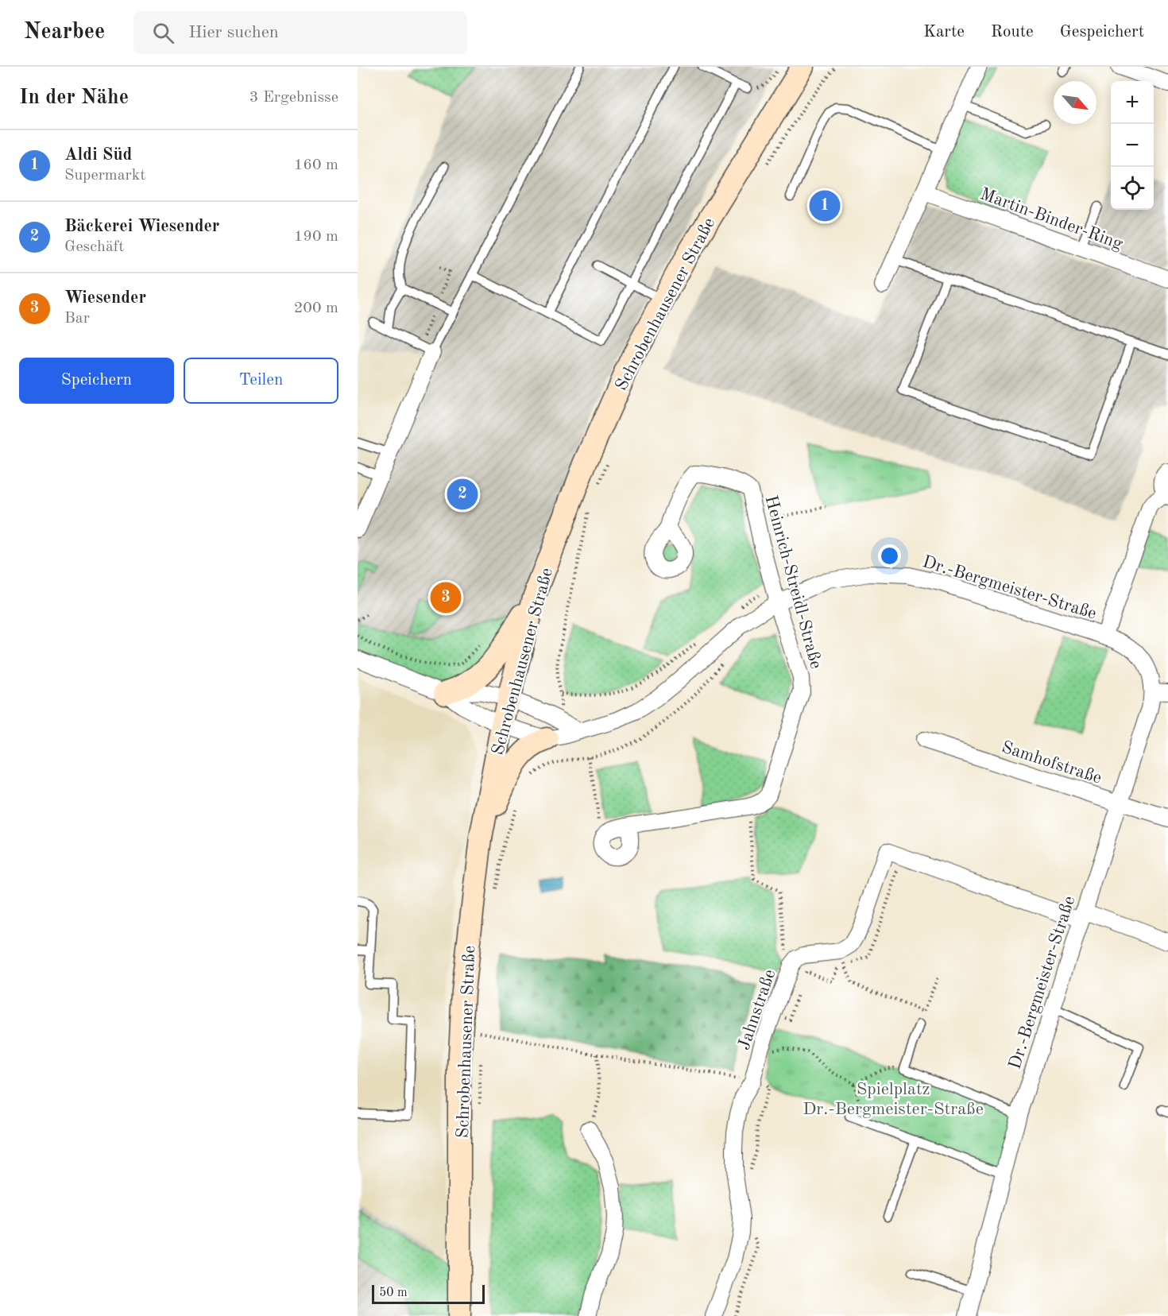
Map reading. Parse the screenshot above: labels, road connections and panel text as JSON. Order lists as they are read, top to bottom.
{
  "streets": {
    "main road": ["Schrobenhausener Straße"],
    "street": [
      "Martin-Binder-Ring",
      "Heinrich-Streidl-Straße",
      "Dr.-Bergmeister-Straße",
      "Samhofstraße",
      "Jahnstraße"
    ]
  },
  "crossings": [
    ["Heinrich-Streidl-Straße", "Dr.-Bergmeister-Straße"],
    ["Dr.-Bergmeister-Straße", "Samhofstraße"]
  ],
  "parks": ["Spielplatz Dr.-Bergmeister-Straße"],
  "scale_bar": "50 m",
  "north": "bottom right",
  "page": {
    "header": "Nearbee",
    "search": "Hier suchen",
    "nav": ["Karte", "Route", "Gespeichert"],
    "heading": ["In der Nähe", "3 Ergebnisse"],
    "map_buttons": ["+", "−"],
    "list": [
      {
        "mark": "1",
        "name": "Aldi Süd",
        "note": "Supermarkt",
        "value": "160 m"
      },
      {
        "mark": "2",
        "name": "Bäckerei Wiesender",
        "note": "Geschäft",
        "value": "190 m"
      },
      {
        "mark": "3",
        "name": "Wiesender",
        "note": "Bar",
        "value": "200 m"
      }
    ],
    "pins": ["1", "2", "3"],
    "buttons": ["Speichern", "Teilen"],
    "scale": "50 m"
  }
}
